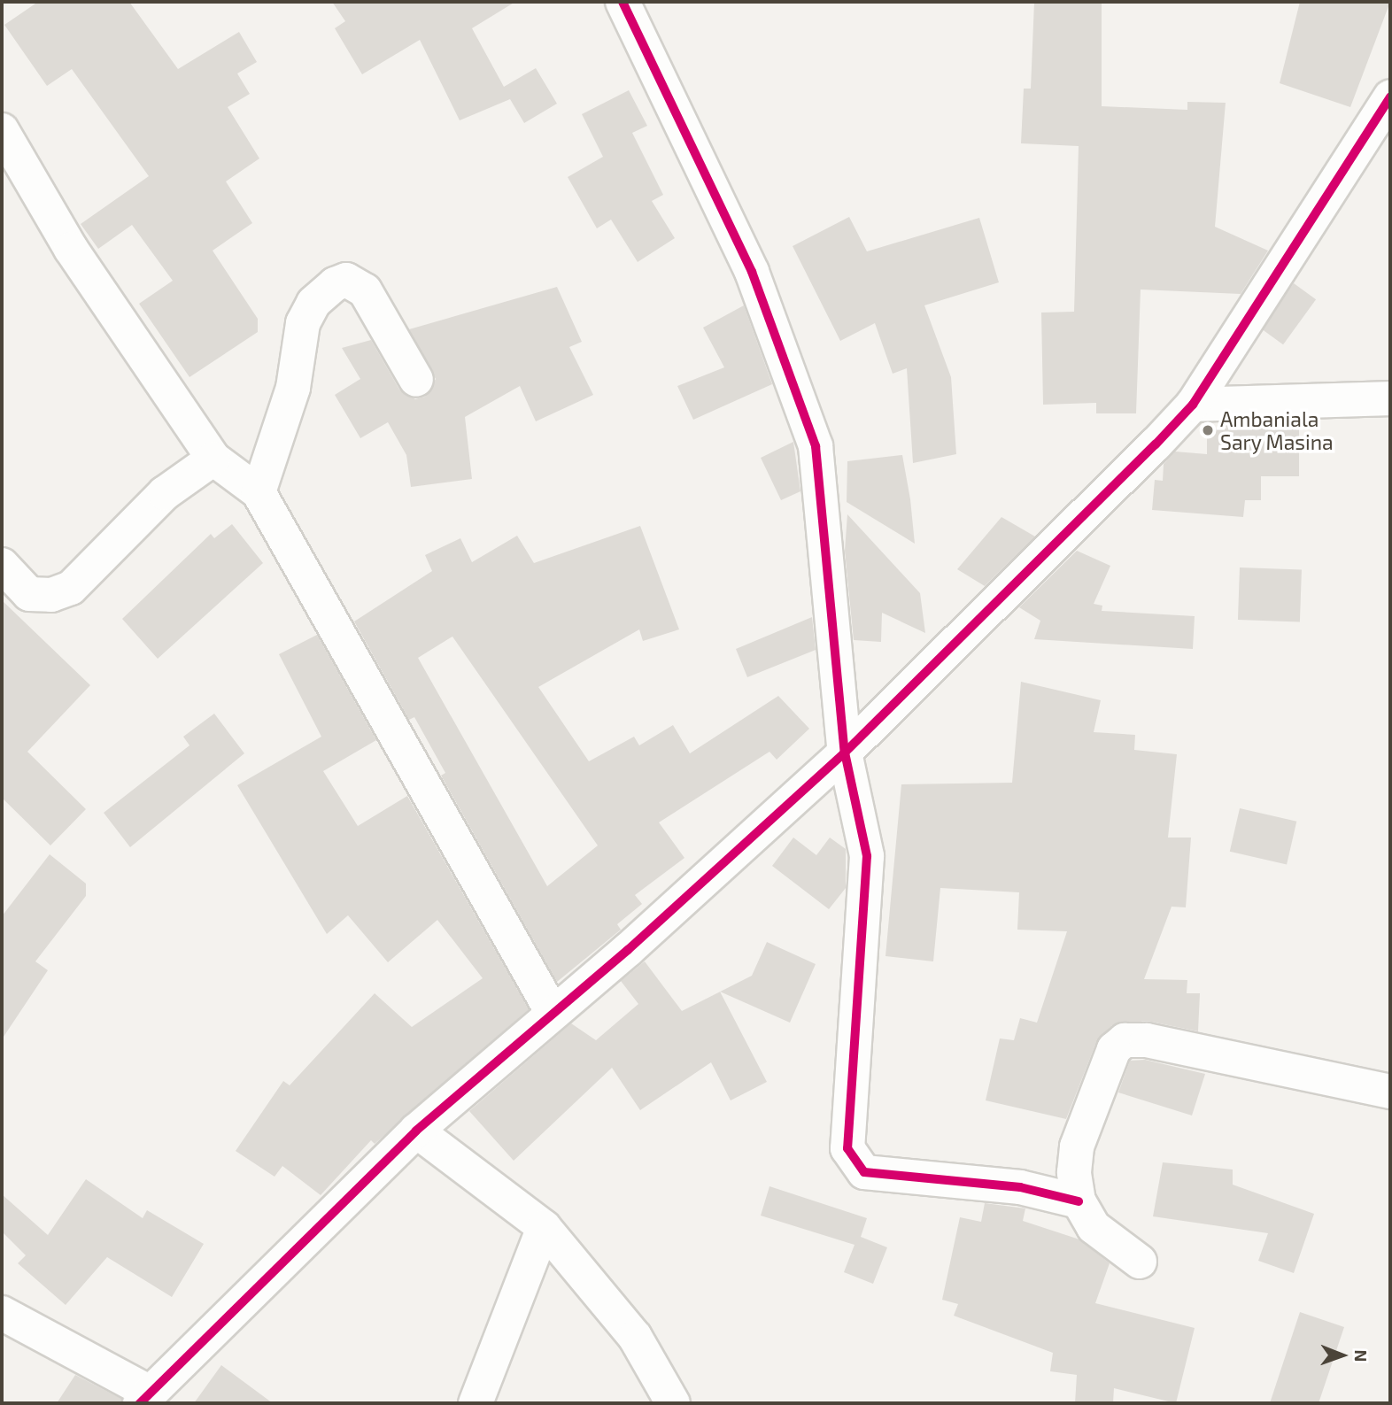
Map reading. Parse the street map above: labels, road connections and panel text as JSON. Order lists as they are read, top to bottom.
{
  "places": ["Ambaniala Sary Masina"],
  "north": "right"
}
